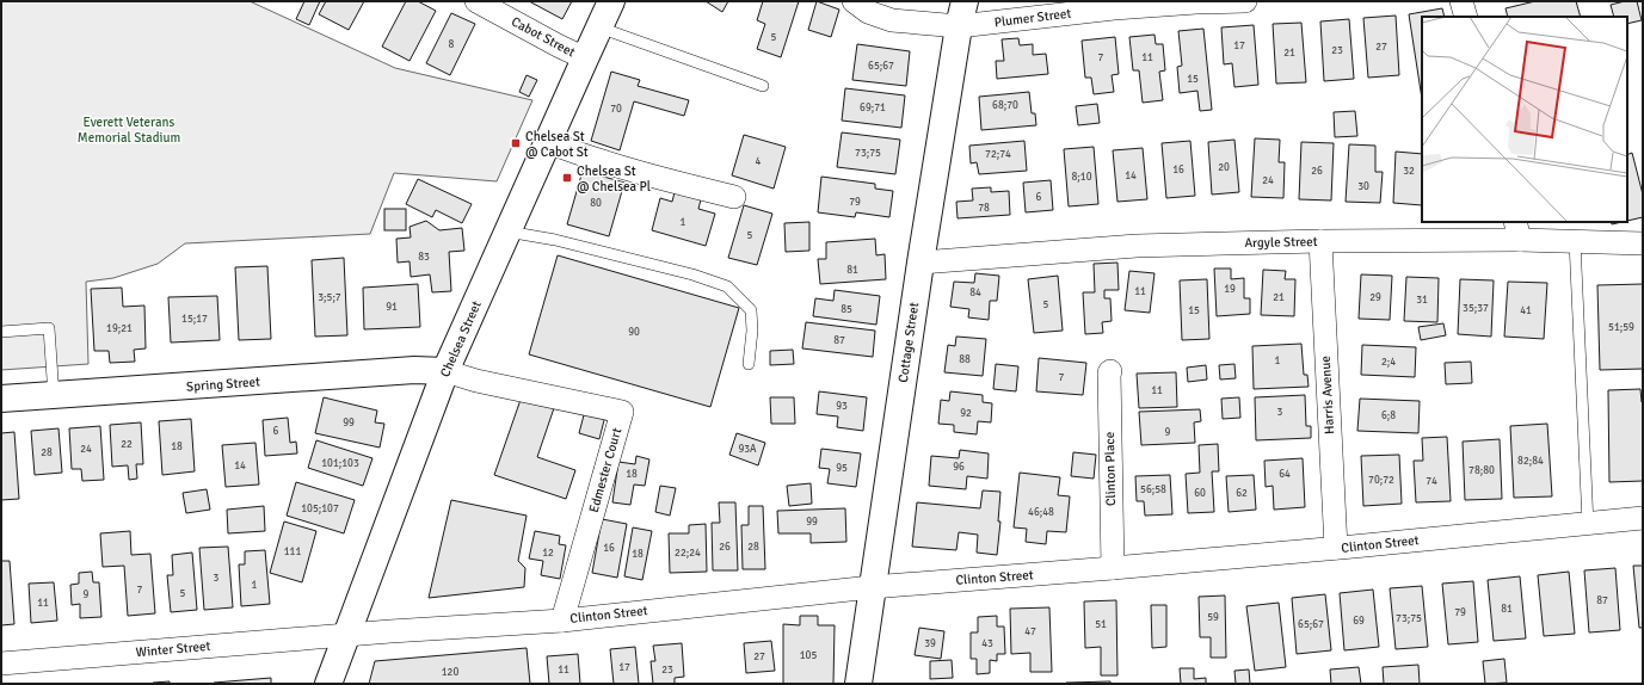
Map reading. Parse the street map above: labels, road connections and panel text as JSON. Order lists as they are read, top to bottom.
{
  "streets": {
    "street": [
      "Plumer Street",
      "Cabot Street",
      "Argyle Street",
      "Chelsea Street",
      "Cottage Street",
      "Spring Street",
      "Harris Avenue",
      "Clinton Place",
      "Edmester Court",
      "Clinton Street",
      "Winter Street"
    ]
  },
  "crossings": [
    ["Plumer Street", "Cottage Street"],
    ["Cabot Street", "Chelsea Street"],
    ["Argyle Street", "Cottage Street"],
    ["Argyle Street", "Harris Avenue"],
    ["Chelsea Street", "Spring Street"],
    ["Chelsea Street", "Edmester Court"],
    ["Chelsea Street", "Clinton Street"],
    ["Chelsea Street", "Winter Street"],
    ["Cottage Street", "Clinton Street"],
    ["Spring Street", "Edmester Court"],
    ["Harris Avenue", "Clinton Street"],
    ["Clinton Place", "Clinton Street"],
    ["Edmester Court", "Clinton Street"],
    ["Clinton Street", "Winter Street"]
  ],
  "parks": ["Everett Veterans Memorial Stadium"],
  "places": {
    "transit": ["Chelsea St @ Cabot St", "Chelsea St @ Chelsea Pl"]
  },
  "house_numbers": [
    "5",
    "8",
    "17",
    "27",
    "23",
    "21",
    "7",
    "11",
    "65;67",
    "15",
    "68;70",
    "69;71",
    "70",
    "73;75",
    "72;74",
    "4",
    "20",
    "16",
    "26",
    "32",
    "14",
    "8;10",
    "24",
    "30",
    "6",
    "79",
    "80",
    "78",
    "1",
    "5",
    "83",
    "81",
    "19",
    "11",
    "84",
    "3;5;7",
    "21",
    "29",
    "31",
    "5",
    "91",
    "35;37",
    "85",
    "15",
    "41",
    "15;17",
    "51;59",
    "19;21",
    "90",
    "87",
    "88",
    "1",
    "2;4",
    "7",
    "11",
    "93",
    "3",
    "92",
    "6;8",
    "99",
    "6",
    "9",
    "22",
    "18",
    "24",
    "93A",
    "28",
    "82;84",
    "101;103",
    "14",
    "96",
    "95",
    "78;80",
    "18",
    "64",
    "70;72",
    "74",
    "56;58",
    "60",
    "62",
    "105;107",
    "46;48",
    "99",
    "26",
    "28",
    "16",
    "111",
    "12",
    "22;24",
    "18",
    "3",
    "1",
    "7",
    "5",
    "9",
    "87",
    "11",
    "81",
    "79",
    "59",
    "73;75",
    "69",
    "51",
    "65;67",
    "47",
    "39",
    "43",
    "105",
    "27",
    "17",
    "11",
    "23",
    "120"
  ]
}
